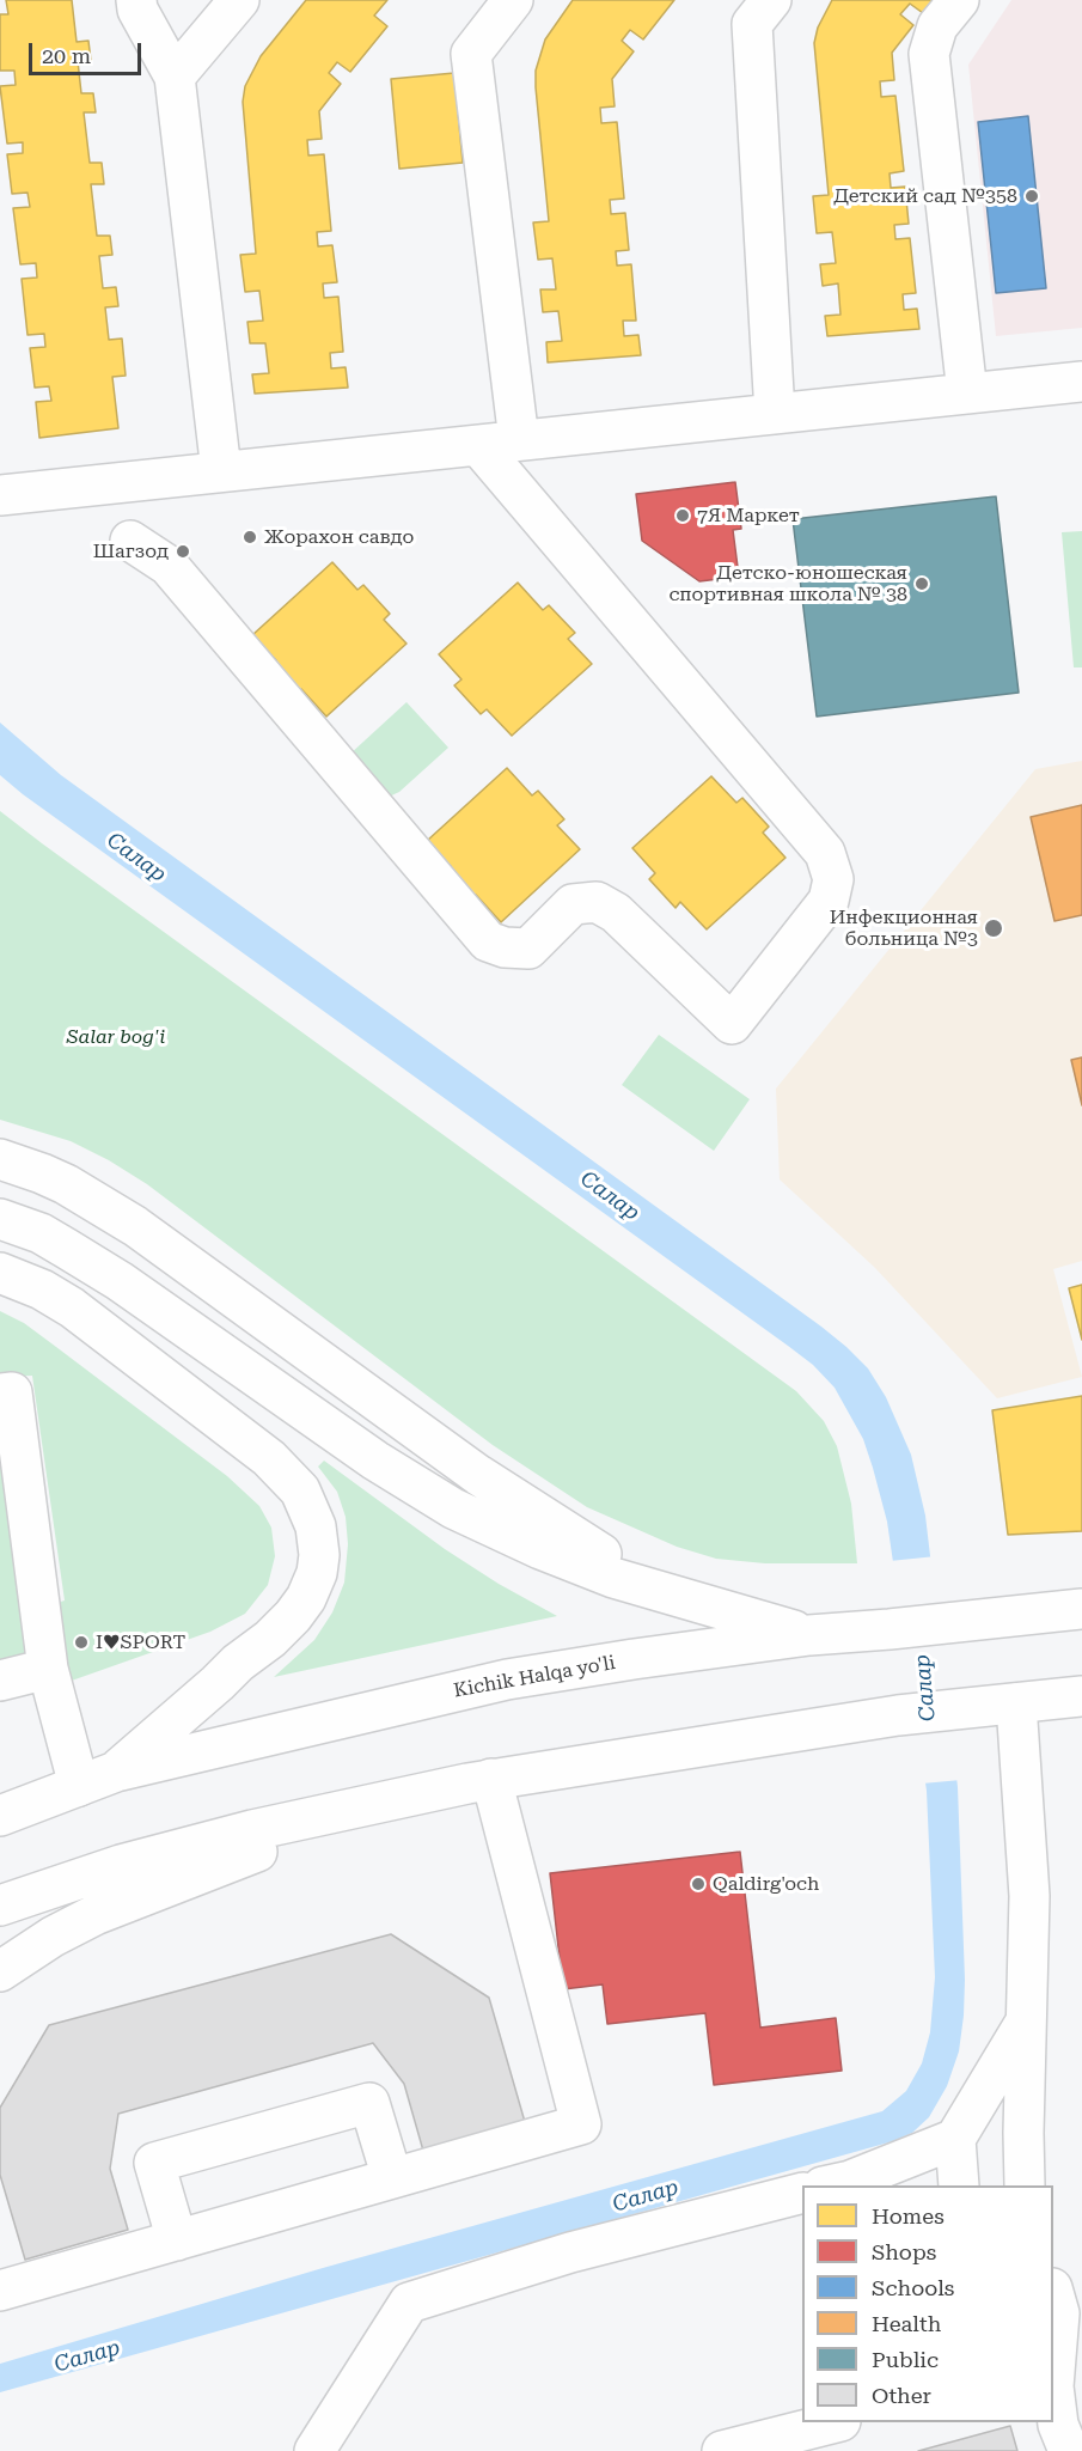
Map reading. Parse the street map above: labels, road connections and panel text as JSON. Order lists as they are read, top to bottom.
{
  "streets": {
    "main road": ["Kichik Halqa yo'li"]
  },
  "water": ["Салар"],
  "parks": ["Salar bog'i"],
  "places": [
    "Детский сад №358",
    "7Я Маркет",
    "Жорахон савдо",
    "Шагзод",
    "Детско-юношеская спортивная школа № 38",
    "Инфекционная больница №3",
    "I♥SPORT",
    "Qaldirg'och"
  ],
  "legend": [
    "Homes",
    "Shops",
    "Schools",
    "Health",
    "Public",
    "Other"
  ],
  "scale_bar": "20 m"
}
